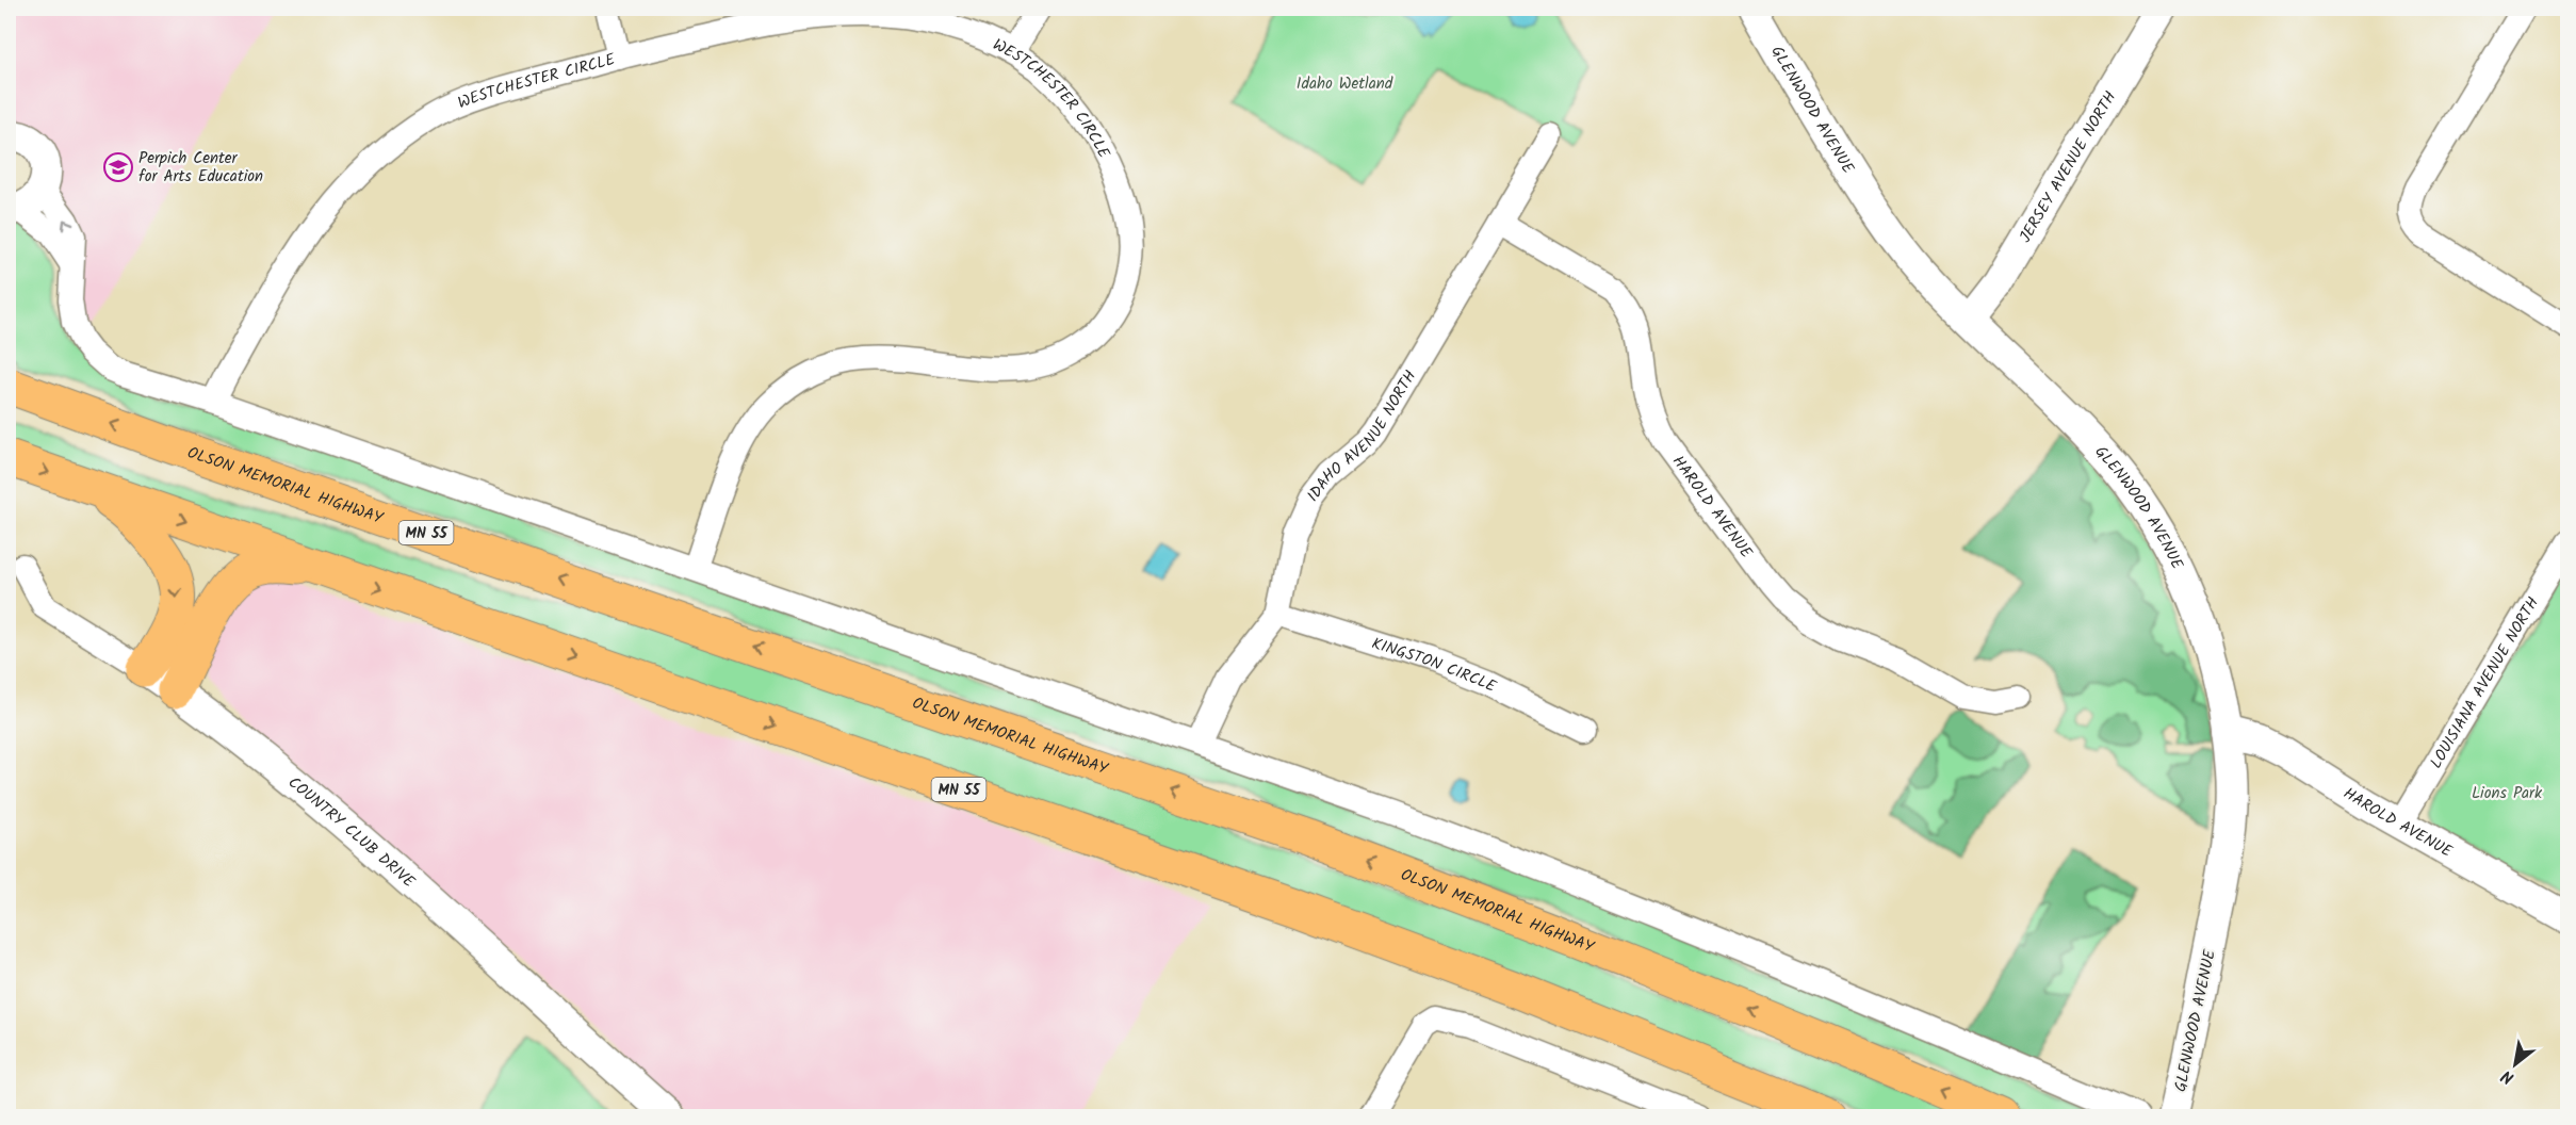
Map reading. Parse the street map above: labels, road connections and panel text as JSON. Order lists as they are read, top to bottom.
{
  "streets": {
    "highway": ["OLSON MEMORIAL HIGHWAY", "MN 55"],
    "street": [
      "WESTCHESTER CIRCLE",
      "GLENWOOD AVENUE",
      "JERSEY AVENUE NORTH",
      "IDAHO AVENUE NORTH",
      "HAROLD AVENUE",
      "KINGSTON CIRCLE",
      "LOUISIANA AVENUE NORTH",
      "COUNTRY CLUB DRIVE"
    ]
  },
  "crossings": [
    ["GLENWOOD AVENUE", "JERSEY AVENUE NORTH"],
    ["GLENWOOD AVENUE", "HAROLD AVENUE"],
    ["IDAHO AVENUE NORTH", "HAROLD AVENUE"],
    ["IDAHO AVENUE NORTH", "KINGSTON CIRCLE"],
    ["HAROLD AVENUE", "LOUISIANA AVENUE NORTH"]
  ],
  "parks": ["Idaho Wetland", "Lions Park"],
  "places": {
    "school or university": ["Perpich Center for Arts Education"]
  },
  "north": "bottom left"
}
